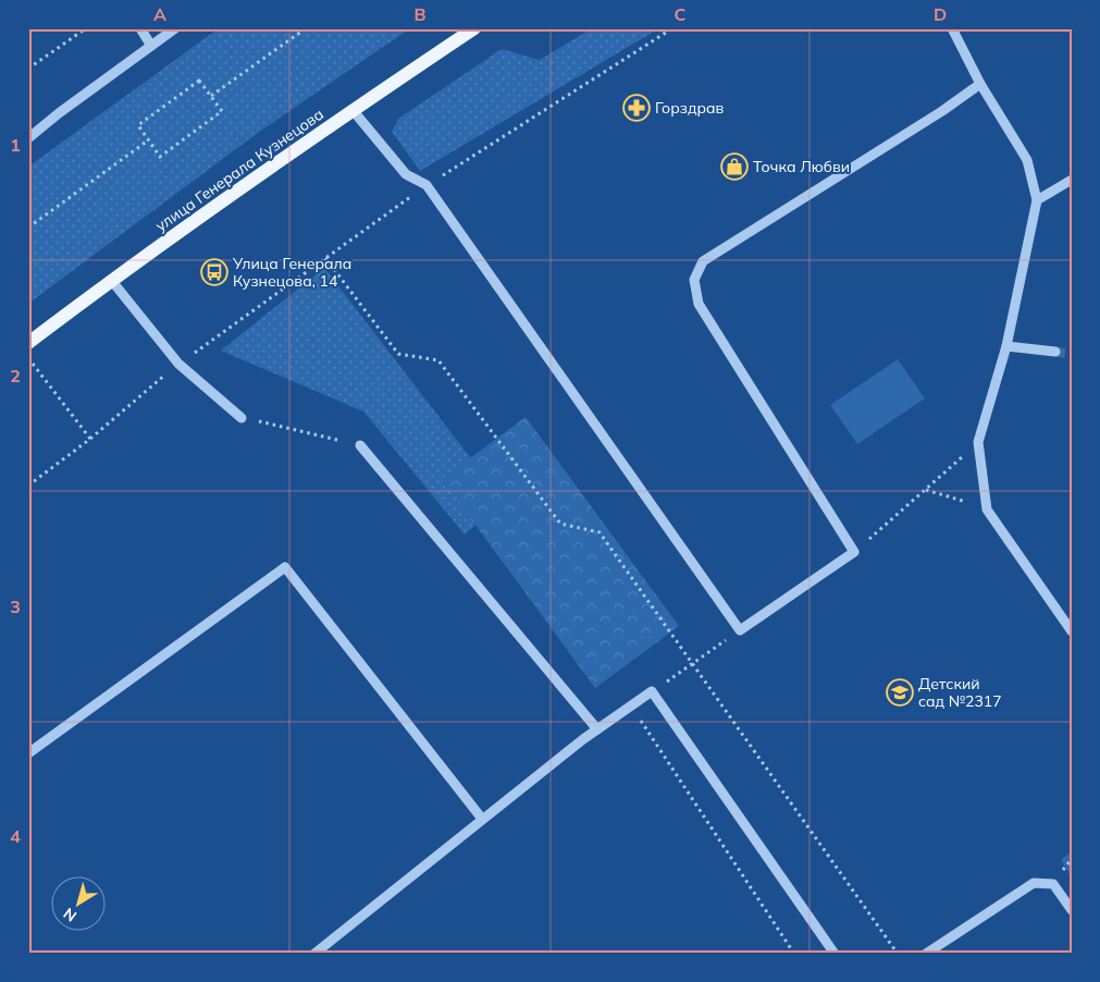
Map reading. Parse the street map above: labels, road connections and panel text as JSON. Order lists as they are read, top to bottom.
{
  "streets": {
    "main road": ["улица Генерала Кузнецова"]
  },
  "places": {
    "pharmacy": ["Горздрав"],
    "shop": ["Точка Любви"],
    "bus stop": ["Улица Генерала Кузнецова, 14"],
    "school or university": ["Детский сад №2317"]
  },
  "north": "bottom left",
  "grid": {
    "columns": [
      "A",
      "B",
      "C",
      "D"
    ],
    "rows": [
      "1",
      "2",
      "3",
      "4"
    ]
  }
}
